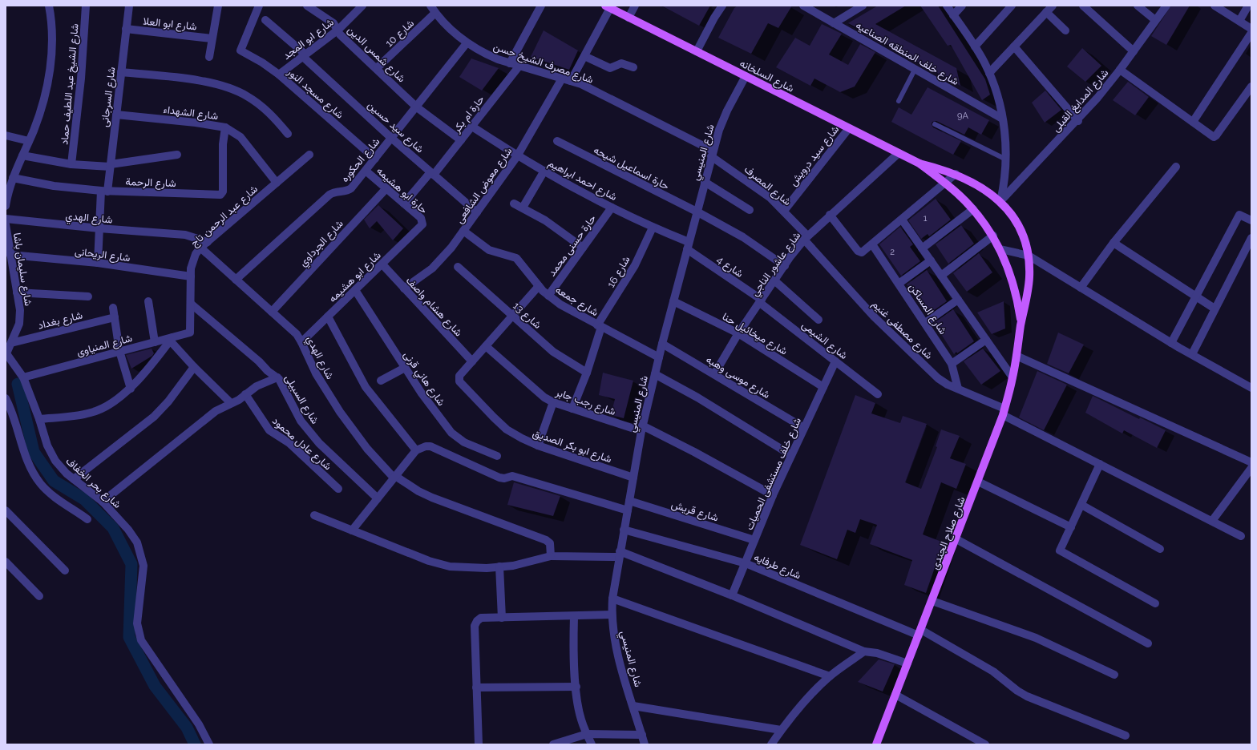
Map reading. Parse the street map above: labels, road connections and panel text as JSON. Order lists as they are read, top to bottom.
{
  "streets": {
    "main road": ["شارع السلخانه", "شارع صلاح الجندى"],
    "street": [
      "شارع ابو العلا",
      "شارع 10",
      "شارع ابو المجد",
      "شارع خلف المنطقه الصناعيه",
      "شارع شمس الدين",
      "شارع مصرف الشيخ حسن",
      "شارع الشيخ عبد اللطيف حماد",
      "شارع مسجد النور",
      "شارع السرجانى",
      "شارع المدابغ القبلى",
      "شارع الشهداء",
      "حارة ام بكر",
      "شارع سيد حسين",
      "شارع المنيسي",
      "شارع سيد درويش",
      "شارع الحكوره",
      "حارة اسماعيل شيحه",
      "شارع احمد ابراهيم",
      "شارع الرحمة",
      "شارع معوض الشافعى",
      "شارع المصرف",
      "حارة ابو هشيمه",
      "شارع عبد الرحمن تاج",
      "شارع الهدي",
      "شارع الجرداوي",
      "حارة حسنى محمد",
      "شارع الريحانى",
      "شارع عاشور الناجي",
      "شارع 4",
      "شارع سليمان باشا",
      "شارع 16",
      "شارع ابو هشيمه",
      "شارع جمعه",
      "شارع هشام واصف",
      "شارع المساكن",
      "شارع 13",
      "شارع بغداد",
      "شارع مصطفى غنيم",
      "شارع ميخائيل حنا",
      "شارع الشيمى",
      "شارع المنياوى",
      "شارع موسى وهبه",
      "شارع هاني قرنى",
      "شارع السبيلى",
      "شارع رجب جابر",
      "شارع عادل محمود",
      "شارع ابو بكر الصديق",
      "شارع خلف مستشفى الحميات",
      "شارع بحر الخفاف",
      "شارع قريش",
      "شارع طرفايه"
    ]
  },
  "crossings": [
    ["شارع ابو العلا", "شارع السرجانى"],
    ["شارع 10", "شارع شمس الدين"],
    ["شارع 10", "شارع مصرف الشيخ حسن"],
    ["شارع ابو المجد", "شارع شمس الدين"],
    ["شارع ابو المجد", "شارع مسجد النور"],
    ["شارع ابو المجد", "شارع سيد حسين"],
    ["شارع شمس الدين", "حارة ام بكر"],
    ["شارع شمس الدين", "شارع الحكوره"],
    ["شارع مصرف الشيخ حسن", "حارة ام بكر"],
    ["شارع مصرف الشيخ حسن", "شارع المنيسي"],
    ["شارع مصرف الشيخ حسن", "شارع الحكوره"],
    ["شارع مصرف الشيخ حسن", "شارع معوض الشافعى"],
    ["شارع مصرف الشيخ حسن", "شارع المصرف"],
    ["شارع السلخانه", "شارع المنيسي"],
    ["شارع السلخانه", "شارع سيد درويش"],
    ["شارع السلخانه", "شارع عاشور الناجي"],
    ["شارع السلخانه", "شارع صلاح الجندى"],
    ["شارع مسجد النور", "شارع الحكوره"],
    ["شارع السرجانى", "شارع الشهداء"],
    ["شارع السرجانى", "شارع الرحمة"],
    ["شارع السرجانى", "شارع الهدي"],
    ["شارع السرجانى", "شارع الريحانى"],
    ["شارع المدابغ القبلى", "شارع صلاح الجندى"],
    ["شارع الشهداء", "شارع الرحمة"],
    ["شارع الشهداء", "شارع عبد الرحمن تاج"],
    ["حارة ام بكر", "شارع سيد حسين"],
    ["حارة ام بكر", "شارع احمد ابراهيم"],
    ["حارة ام بكر", "حارة ابو هشيمه"],
    ["شارع سيد حسين", "شارع الحكوره"],
    ["شارع سيد حسين", "شارع معوض الشافعى"],
    ["شارع المنيسي", "حارة اسماعيل شيحه"],
    ["شارع المنيسي", "شارع احمد ابراهيم"],
    ["شارع المنيسي", "شارع المصرف"],
    ["شارع المنيسي", "شارع 4"],
    ["شارع المنيسي", "شارع جمعه"],
    ["شارع المنيسي", "شارع ميخائيل حنا"],
    ["شارع المنيسي", "شارع موسى وهبه"],
    ["شارع المنيسي", "شارع رجب جابر"],
    ["شارع المنيسي", "شارع ابو بكر الصديق"],
    ["شارع المنيسي", "شارع قريش"],
    ["شارع المنيسي", "شارع طرفايه"],
    ["شارع سيد درويش", "شارع المصرف"],
    ["شارع الحكوره", "حارة ابو هشيمه"],
    ["شارع الحكوره", "شارع الهدي"],
    ["حارة اسماعيل شيحه", "شارع عاشور الناجي"],
    ["شارع احمد ابراهيم", "شارع معوض الشافعى"],
    ["شارع احمد ابراهيم", "حارة حسنى محمد"],
    ["شارع احمد ابراهيم", "شارع 4"],
    ["شارع احمد ابراهيم", "شارع 16"],
    ["شارع معوض الشافعى", "شارع جمعه"],
    ["شارع معوض الشافعى", "شارع هشام واصف"],
    ["شارع المصرف", "شارع عاشور الناجي"],
    ["شارع المصرف", "شارع مصطفى غنيم"],
    ["حارة ابو هشيمه", "شارع الجرداوي"],
    ["حارة ابو هشيمه", "شارع ابو هشيمه"],
    ["شارع عبد الرحمن تاج", "شارع الهدي"],
    ["شارع عبد الرحمن تاج", "شارع الريحانى"],
    ["شارع عبد الرحمن تاج", "شارع المنياوى"],
    ["شارع عبد الرحمن تاج", "شارع السبيلى"],
    ["شارع الهدي", "شارع الجرداوي"],
    ["شارع الهدي", "شارع ابو هشيمه"],
    ["حارة حسنى محمد", "شارع جمعه"],
    ["شارع الريحانى", "شارع سليمان باشا"],
    ["شارع عاشور الناجي", "شارع 4"],
    ["شارع عاشور الناجي", "شارع مصطفى غنيم"],
    ["شارع عاشور الناجي", "شارع ميخائيل حنا"],
    ["شارع عاشور الناجي", "شارع الشيمى"],
    ["شارع عاشور الناجي", "شارع موسى وهبه"],
    ["شارع 4", "شارع الشيمى"],
    ["شارع سليمان باشا", "شارع بغداد"],
    ["شارع سليمان باشا", "شارع بحر الخفاف"],
    ["شارع 16", "شارع جمعه"],
    ["شارع 16", "شارع 13"],
    ["شارع 16", "شارع رجب جابر"],
    ["شارع ابو هشيمه", "شارع هشام واصف"],
    ["شارع ابو هشيمه", "شارع هاني قرنى"],
    ["شارع جمعه", "شارع ابو بكر الصديق"],
    ["شارع هشام واصف", "شارع ابو بكر الصديق"],
    ["شارع المساكن", "شارع مصطفى غنيم"],
    ["شارع 13", "شارع ابو بكر الصديق"],
    ["شارع مصطفى غنيم", "شارع صلاح الجندى"],
    ["شارع ميخائيل حنا", "شارع خلف مستشفى الحميات"],
    ["شارع الشيمى", "شارع خلف مستشفى الحميات"],
    ["شارع المنياوى", "شارع بحر الخفاف"],
    ["شارع موسى وهبه", "شارع خلف مستشفى الحميات"],
    ["شارع رجب جابر", "شارع ابو بكر الصديق"],
    ["شارع رجب جابر", "شارع خلف مستشفى الحميات"],
    ["شارع خلف مستشفى الحميات", "شارع قريش"],
    ["شارع خلف مستشفى الحميات", "شارع طرفايه"],
    ["شارع صلاح الجندى", "شارع طرفايه"]
  ],
  "house_numbers": ["9A", "1", "2"]
}
